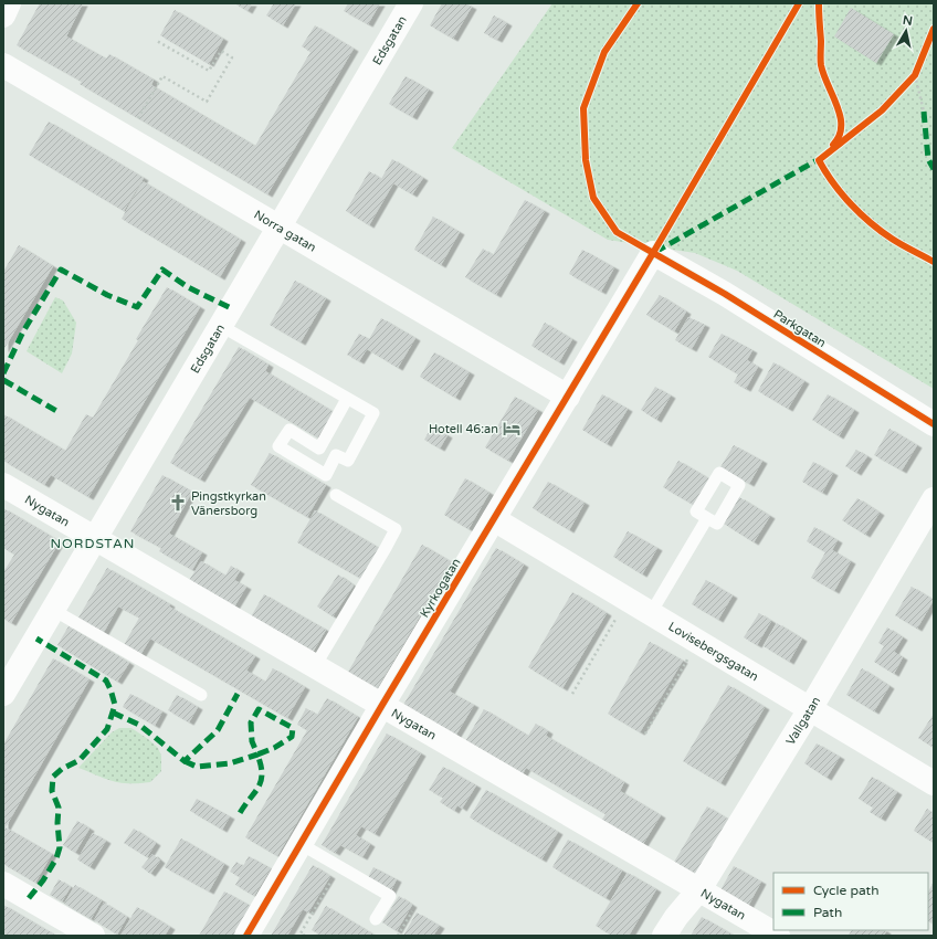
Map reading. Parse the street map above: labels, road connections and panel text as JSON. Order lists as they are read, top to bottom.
{
  "streets": {
    "street": [
      "Edsgatan",
      "Norra gatan",
      "Parkgatan",
      "Nygatan",
      "Kyrkogatan",
      "Lovisebergsgatan",
      "Vallgatan"
    ]
  },
  "crossings": [
    ["Edsgatan", "Norra gatan"],
    ["Edsgatan", "Nygatan"],
    ["Norra gatan", "Kyrkogatan"],
    ["Parkgatan", "Kyrkogatan"],
    ["Nygatan", "Kyrkogatan"],
    ["Nygatan", "Vallgatan"],
    ["Kyrkogatan", "Lovisebergsgatan"],
    ["Lovisebergsgatan", "Vallgatan"]
  ],
  "districts": ["NORDSTAN"],
  "places": {
    "hotel": ["Hotell 46:an"],
    "church": ["Pingstkyrkan Vänersborg"]
  },
  "legend": ["Cycle path", "Path"],
  "north": "top"
}
